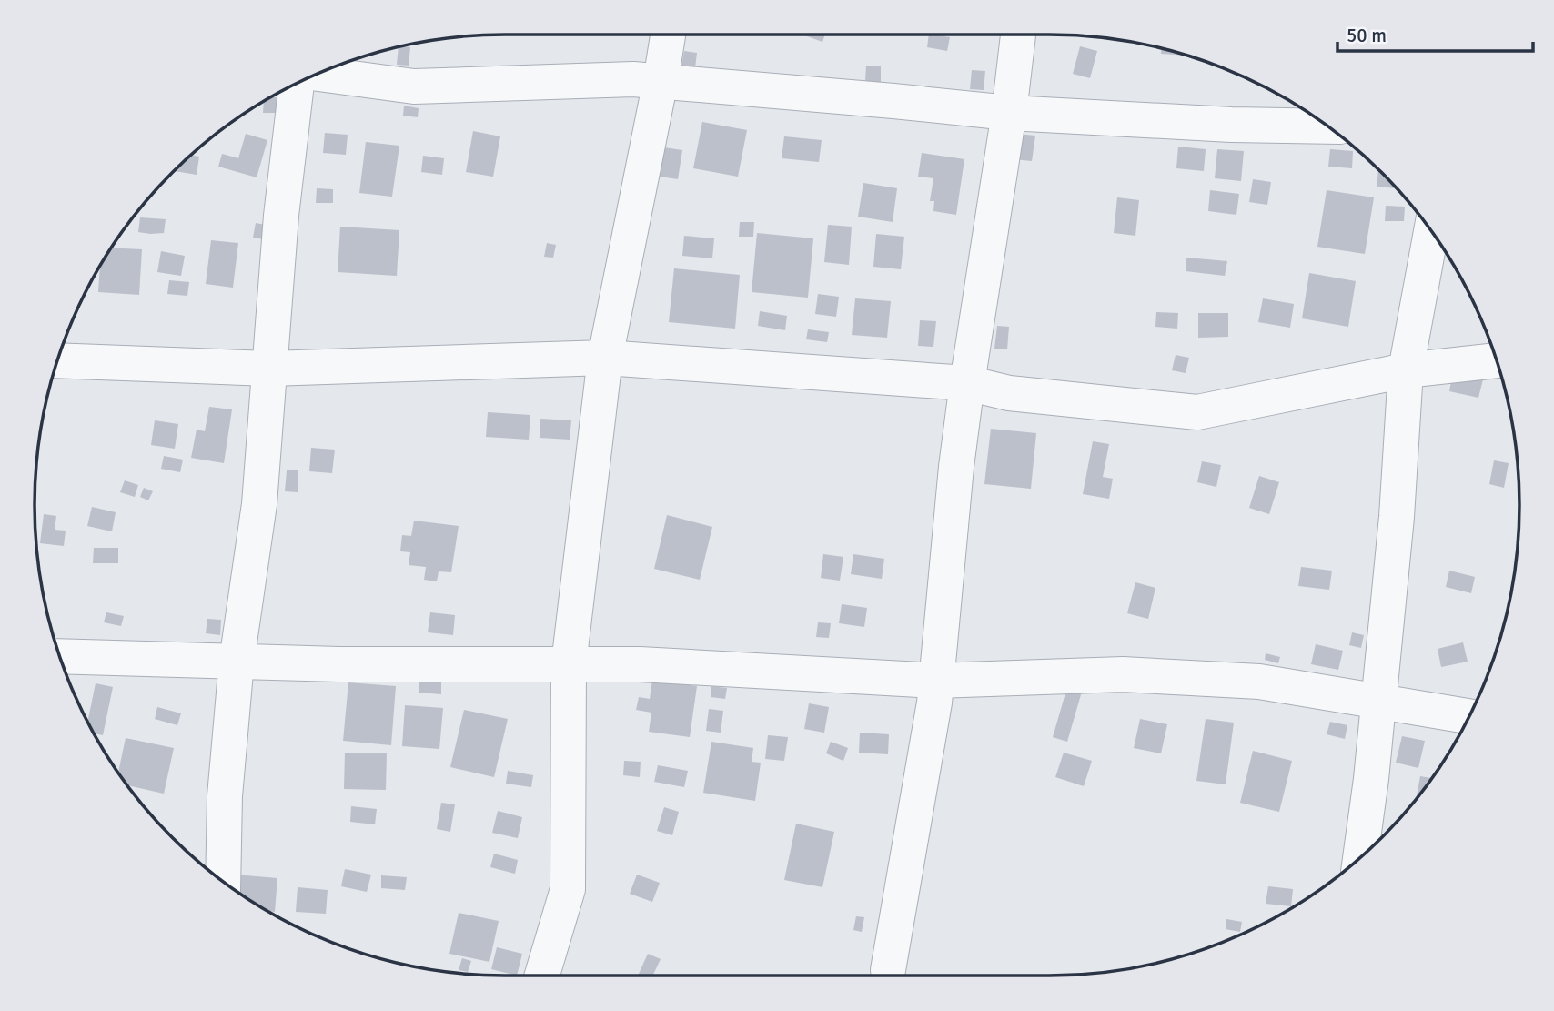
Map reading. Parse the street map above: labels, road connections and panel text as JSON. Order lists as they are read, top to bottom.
{
  "scale_bar": "50 m"
}
